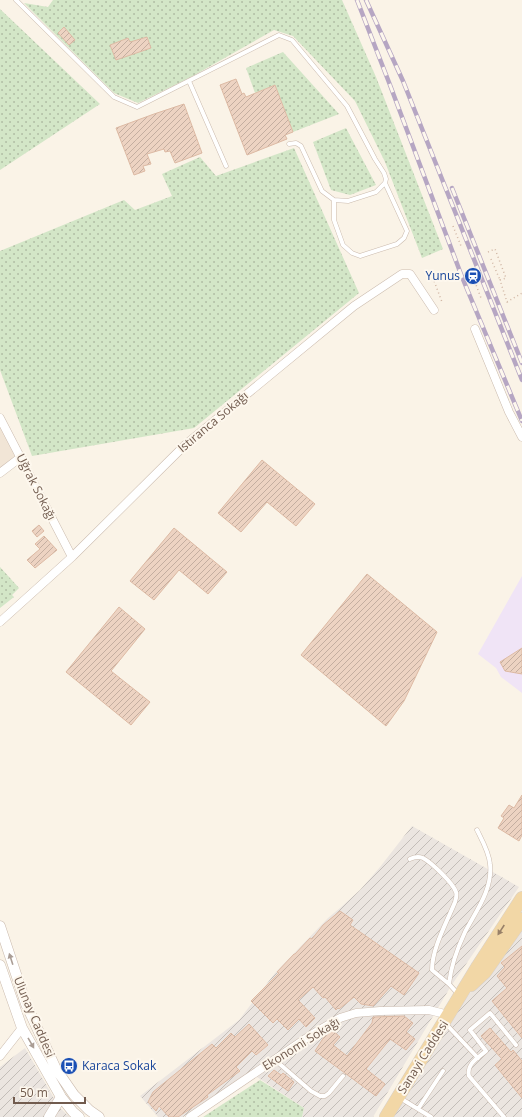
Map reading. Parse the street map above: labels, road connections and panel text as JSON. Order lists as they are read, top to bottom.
{
  "streets": {
    "main road": ["Sanayi Caddesi"],
    "street": [
      "Istıranca Sokağı",
      "Uğrak Sokağı",
      "Ulunay Caddesi",
      "Ekonomi Sokağı"
    ]
  },
  "crossings": [
    ["Istıranca Sokağı", "Uğrak Sokağı"],
    ["Ekonomi Sokağı", "Sanayi Caddesi"]
  ],
  "places": {
    "station": ["Yunus"],
    "bus stop": ["Karaca Sokak"]
  },
  "scale_bar": "50 m"
}
